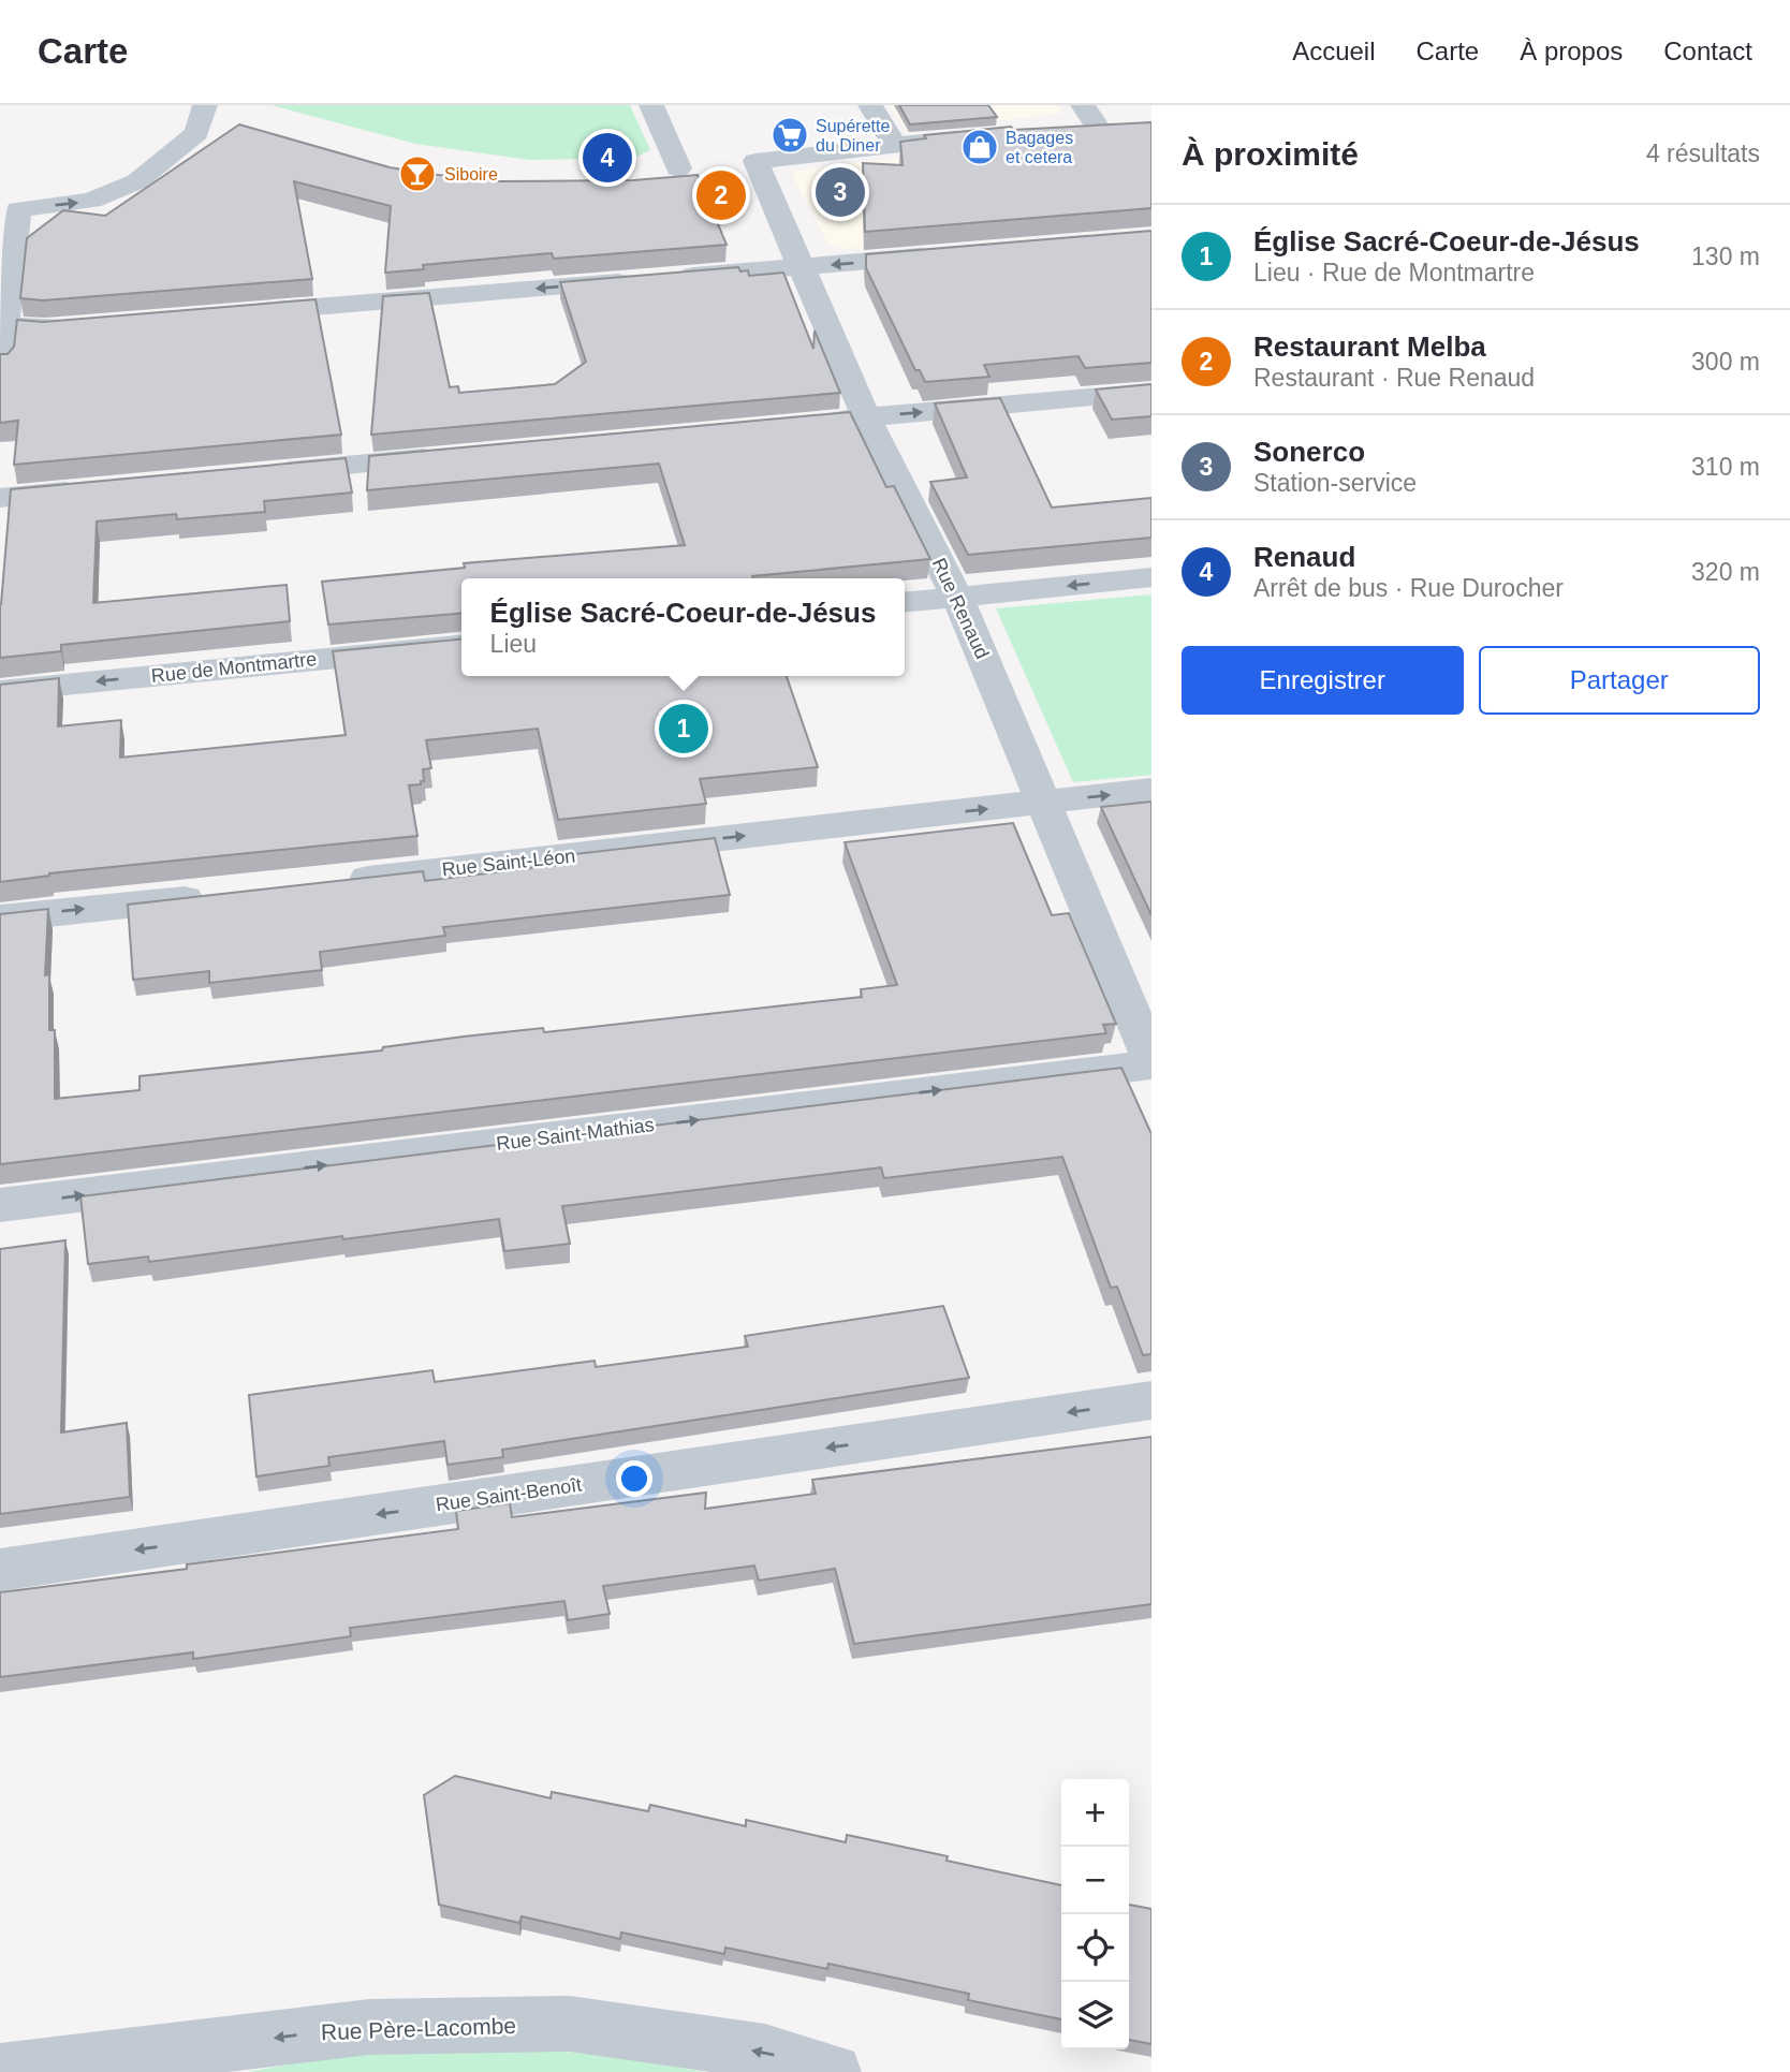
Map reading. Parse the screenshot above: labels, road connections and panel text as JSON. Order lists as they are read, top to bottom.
{
  "streets": {
    "street": [
      "Rue Renaud",
      "Rue de Montmartre",
      "Rue Saint-Léon",
      "Rue Saint-Mathias",
      "Rue Saint-Benoît",
      "Rue Père-Lacombe"
    ]
  },
  "crossings": [
    ["Rue Renaud", "Rue Saint-Léon"],
    ["Rue Renaud", "Rue Saint-Mathias"]
  ],
  "one_way": [
    "Rue Saint-Léon",
    "Rue Saint-Mathias",
    "Rue Saint-Benoît",
    "Rue Père-Lacombe"
  ],
  "places": {
    "supermarket": ["Supérette du Diner"],
    "shop": ["Bagages et cetera"],
    "bar": ["Siboire"]
  },
  "page": {
    "header": "Carte",
    "nav": [
      "Accueil",
      "Carte",
      "À propos",
      "Contact"
    ],
    "heading": ["À proximité", "4 résultats"],
    "pins": [
      "4",
      "3",
      "2",
      "1"
    ],
    "list": [
      {
        "mark": "1",
        "name": "Église Sacré-Coeur-de-Jésus",
        "note": "Lieu · Rue de Montmartre",
        "value": "130 m"
      },
      {
        "mark": "2",
        "name": "Restaurant Melba",
        "note": "Restaurant · Rue Renaud",
        "value": "300 m"
      },
      {
        "mark": "3",
        "name": "Sonerco",
        "note": "Station-service",
        "value": "310 m"
      },
      {
        "mark": "4",
        "name": "Renaud",
        "note": "Arrêt de bus · Rue Durocher",
        "value": "320 m"
      }
    ],
    "popup": ["Église Sacré-Coeur-de-Jésus", "Lieu"],
    "buttons": ["Enregistrer", "Partager"],
    "map_buttons": ["+", "−"]
  }
}
